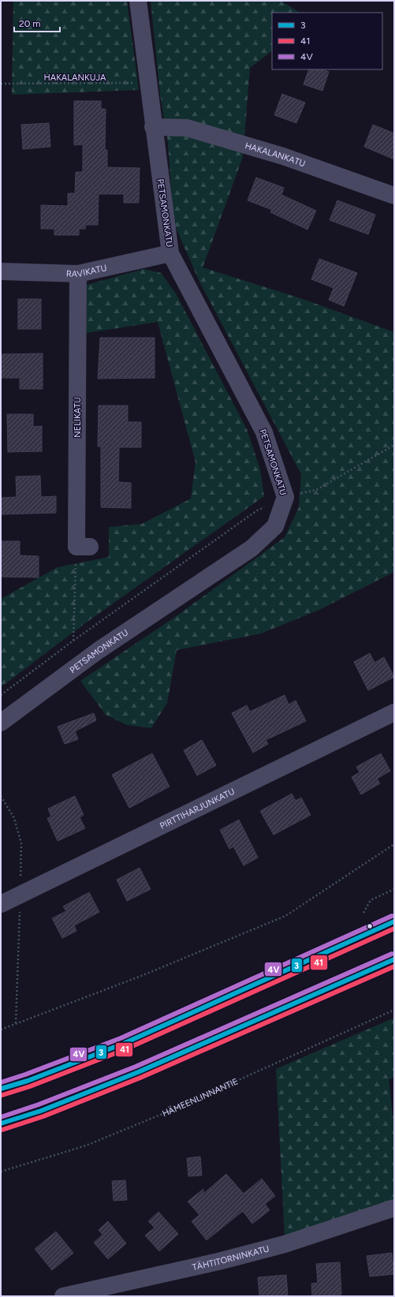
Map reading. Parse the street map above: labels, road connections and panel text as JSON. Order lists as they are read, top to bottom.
{
  "streets": {
    "street": [
      "HAKALANKATU",
      "PETSAMONKATU",
      "RAVIKATU",
      "NELIKATU",
      "PIRTTIHARJUNKATU",
      "TÄHTITORNINKATU"
    ],
    "path": ["HAKALANKUJA", "HÄMEENLINNANTIE"]
  },
  "crossings": [
    ["HAKALANKUJA", "PETSAMONKATU"],
    ["HAKALANKATU", "PETSAMONKATU"],
    ["PETSAMONKATU", "RAVIKATU"],
    ["RAVIKATU", "NELIKATU"]
  ],
  "lines": ["transit line 4V", "transit line 3", "transit line 41"],
  "legend": ["3", "41", "4V"],
  "scale_bar": "20 m"
}
